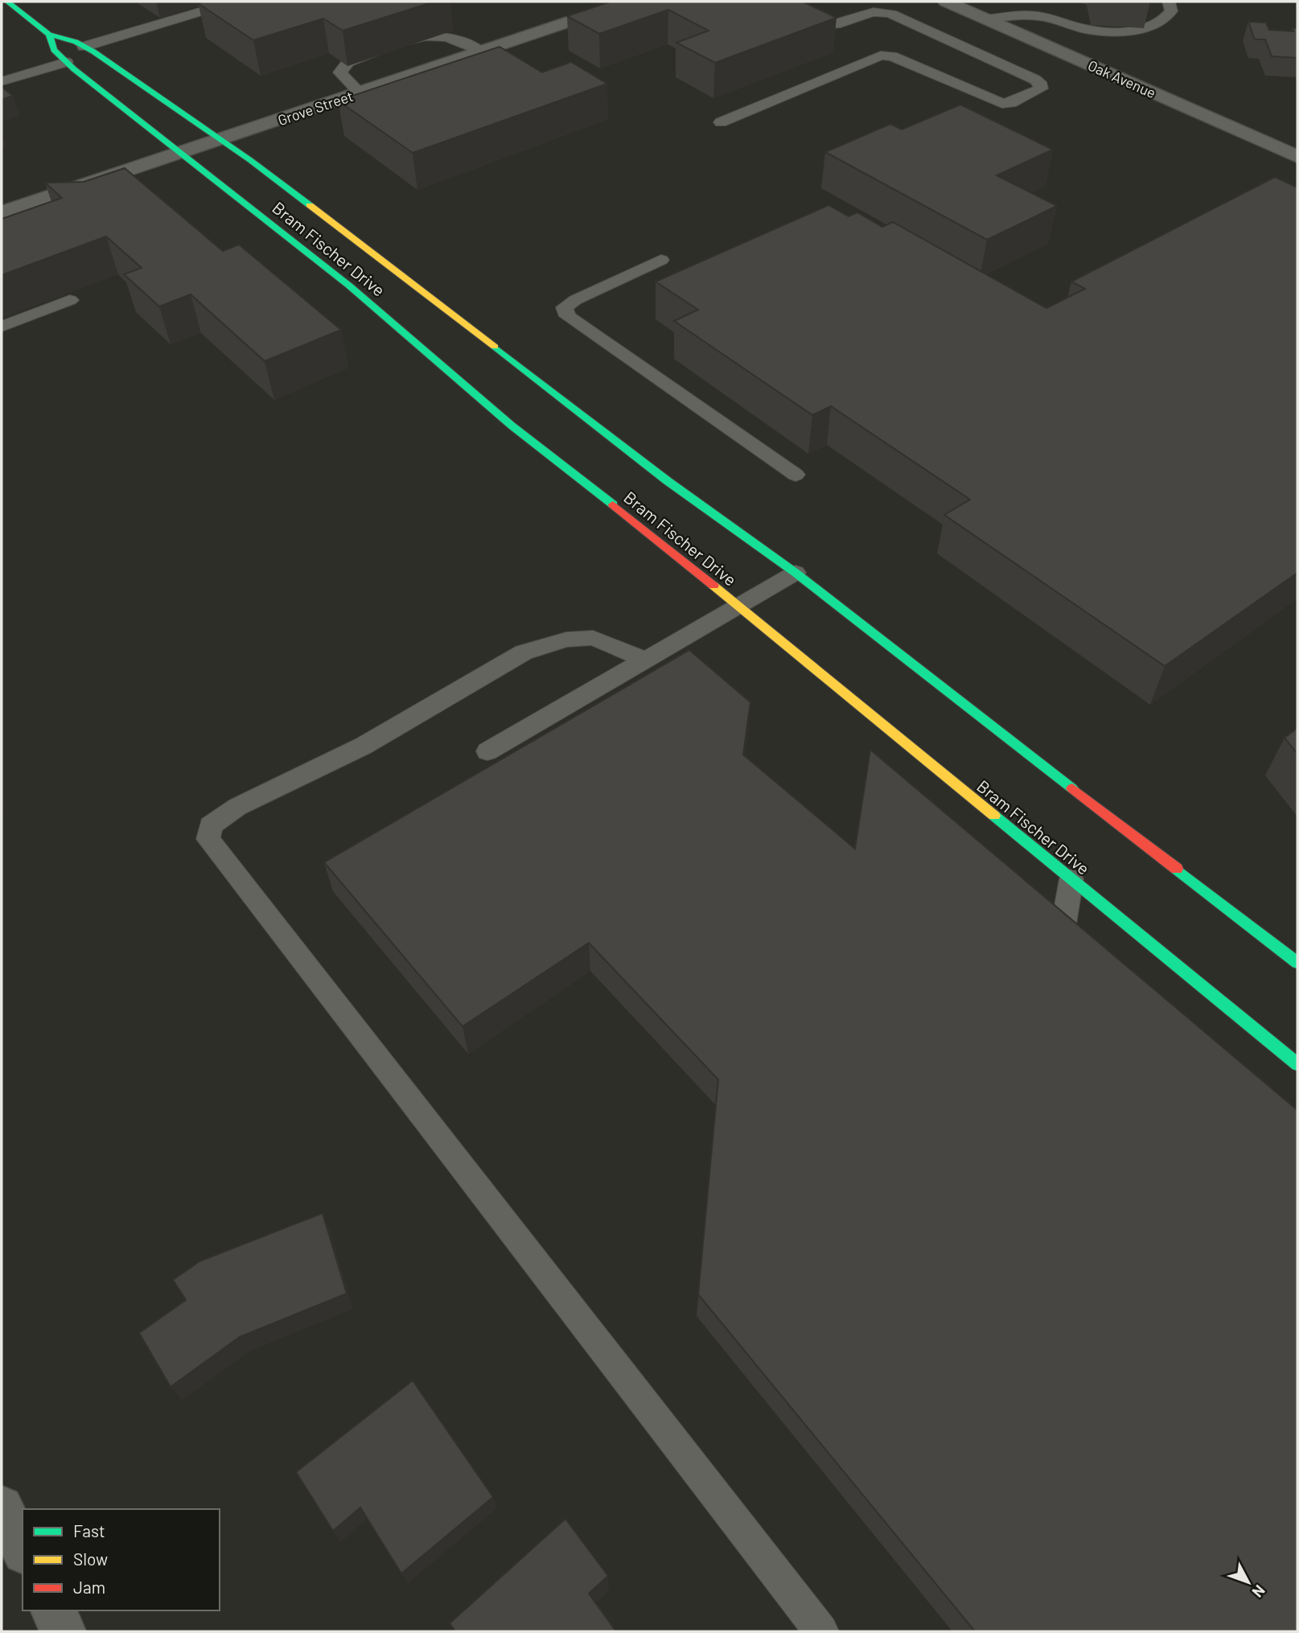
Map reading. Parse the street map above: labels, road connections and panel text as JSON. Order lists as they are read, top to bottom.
{
  "streets": {
    "main road": ["Bram Fischer Drive"],
    "street": ["Oak Avenue", "Grove Street"]
  },
  "crossings": [
    ["Grove Street", "Bram Fischer Drive"]
  ],
  "legend": ["Fast", "Slow", "Jam"],
  "north": "bottom right"
}
